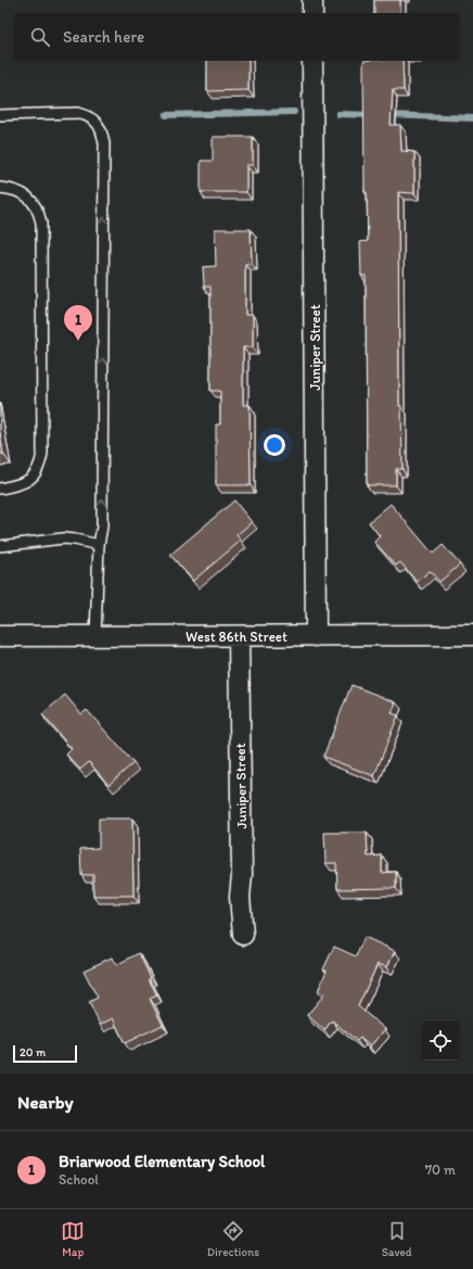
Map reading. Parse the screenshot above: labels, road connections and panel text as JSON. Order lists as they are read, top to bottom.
{
  "streets": {
    "street": ["Juniper Street", "West 86th Street"]
  },
  "crossings": [
    ["Juniper Street", "West 86th Street"]
  ],
  "scale_bar": "20 m",
  "page": {
    "search": "Search here",
    "pins": "1",
    "scale": "20 m",
    "heading": "Nearby",
    "list": [
      {
        "mark": "1",
        "name": "Briarwood Elementary School",
        "note": "School",
        "value": "70 m"
      }
    ],
    "nav": ["Map", "Directions", "Saved"]
  }
}
